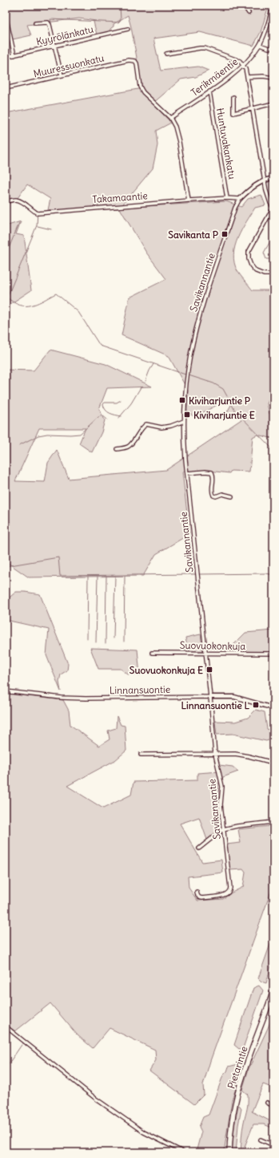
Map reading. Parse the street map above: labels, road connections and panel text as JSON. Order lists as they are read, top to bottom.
{
  "streets": {
    "main road": ["Pietarintie"],
    "street": [
      "Kyyrölänkatu",
      "Muuressuonkatu",
      "Terikmäentie",
      "Huntuvakankatu",
      "Takamaantie",
      "Savikannantie",
      "Suovuokonkuja",
      "Linnansuontie"
    ]
  },
  "crossings": [
    ["Muuressuonkatu", "Terikmäentie"],
    ["Terikmäentie", "Huntuvakankatu"],
    ["Huntuvakankatu", "Takamaantie"],
    ["Takamaantie", "Savikannantie"],
    ["Savikannantie", "Suovuokonkuja"],
    ["Savikannantie", "Linnansuontie"]
  ],
  "places": {
    "transit": [
      "Savikanta P",
      "Kiviharjuntie P",
      "Kiviharjuntie E",
      "Suovuokonkuja E",
      "Linnansuontie L"
    ]
  }
}
